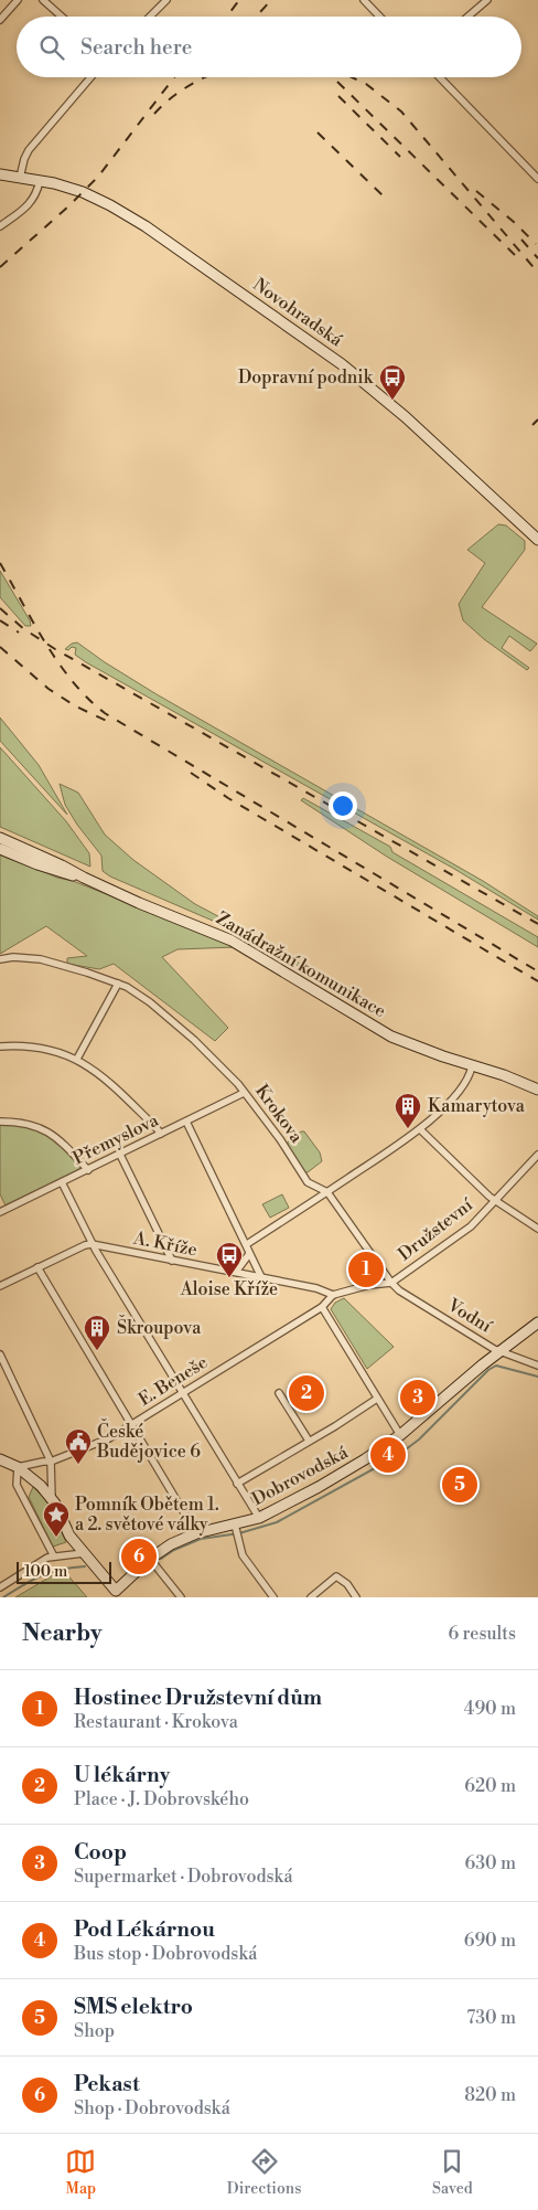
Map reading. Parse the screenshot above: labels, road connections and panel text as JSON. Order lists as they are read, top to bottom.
{
  "streets": {
    "main road": ["Novohradská", "Zanádražní komunikace", "Dobrovodská"],
    "street": [
      "Krokova",
      "Přemyslova",
      "Družstevní",
      "A. Kříže",
      "Vodní",
      "E. Beneše"
    ]
  },
  "crossings": [
    ["Krokova", "Přemyslova"],
    ["Krokova", "Družstevní"],
    ["Krokova", "Vodní"],
    ["Družstevní", "A. Kříže"],
    ["Družstevní", "Vodní"],
    ["Družstevní", "E. Beneše"],
    ["A. Kříže", "E. Beneše"],
    ["Vodní", "Dobrovodská"]
  ],
  "places": {
    "bus stop": ["Dopravní podnik", "Aloise Kříže"],
    "building": ["Kamarytova", "Škroupova"],
    "public building": ["České Budějovice 6"],
    "place": ["Pomník Obětem 1. a 2. světové války"]
  },
  "scale_bar": "100 m",
  "page": {
    "search": "Search here",
    "pins": [
      "1",
      "2",
      "3",
      "4",
      "5",
      "6"
    ],
    "scale": "100 m",
    "heading": ["Nearby", "6 results"],
    "list": [
      {
        "mark": "1",
        "name": "Hostinec Družstevní dům",
        "note": "Restaurant · Krokova",
        "value": "490 m"
      },
      {
        "mark": "2",
        "name": "U lékárny",
        "note": "Place · J. Dobrovského",
        "value": "620 m"
      },
      {
        "mark": "3",
        "name": "Coop",
        "note": "Supermarket · Dobrovodská",
        "value": "630 m"
      },
      {
        "mark": "4",
        "name": "Pod Lékárnou",
        "note": "Bus stop · Dobrovodská",
        "value": "690 m"
      },
      {
        "mark": "5",
        "name": "SMS elektro",
        "note": "Shop",
        "value": "730 m"
      },
      {
        "mark": "6",
        "name": "Pekast",
        "note": "Shop · Dobrovodská",
        "value": "820 m"
      }
    ],
    "nav": ["Map", "Directions", "Saved"]
  }
}
